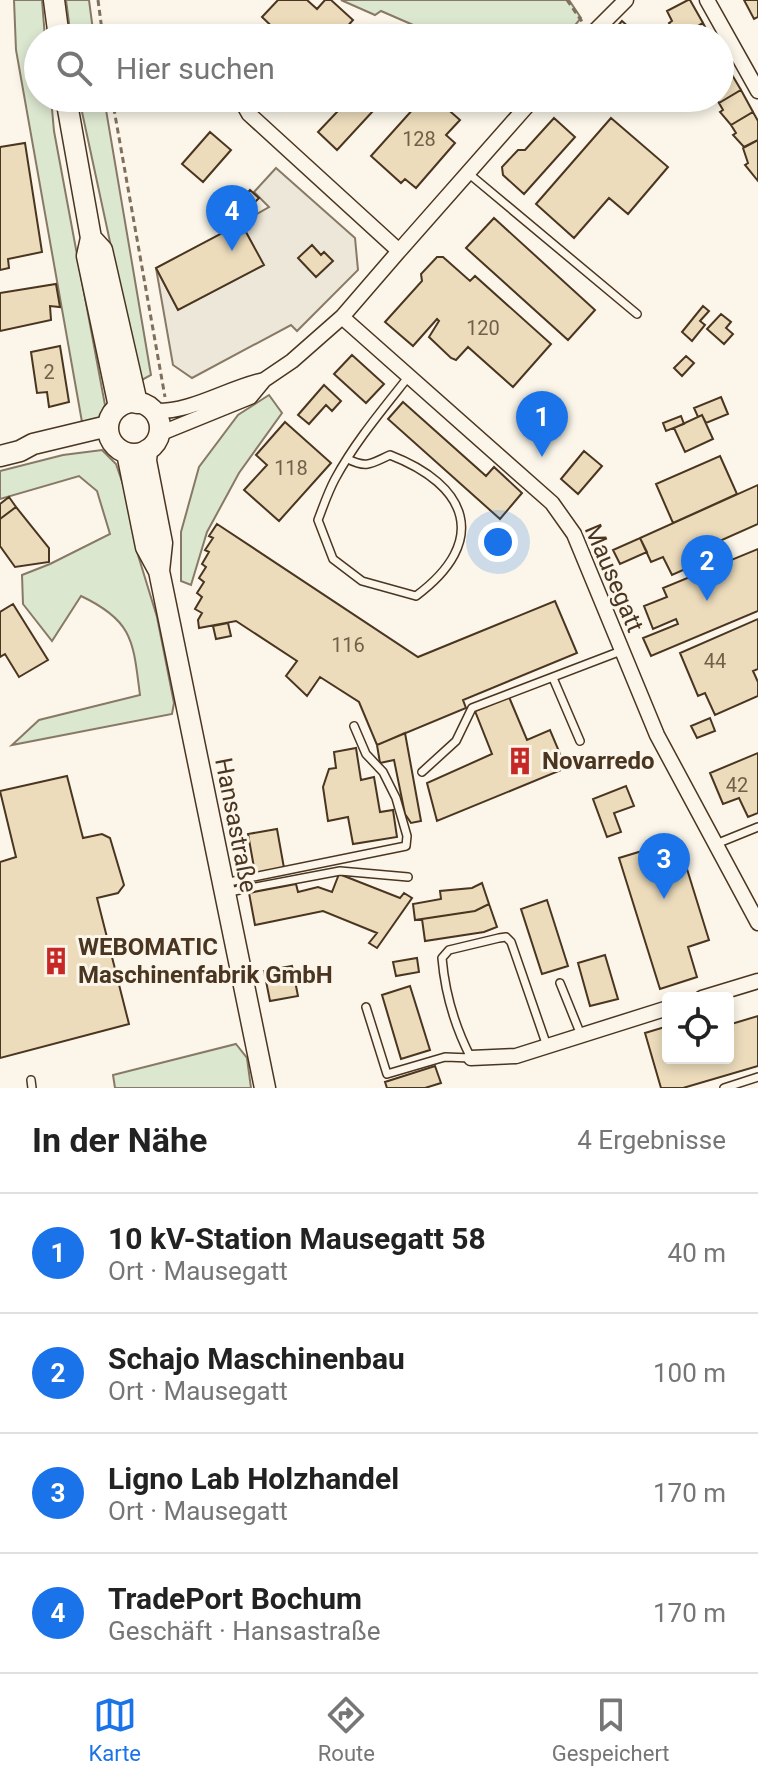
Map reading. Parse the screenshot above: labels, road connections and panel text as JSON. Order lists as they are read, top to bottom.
{
  "streets": {
    "street": ["Mausegatt", "Hansastraße"]
  },
  "places": {
    "building": ["Novarredo", "WEBOMATIC Maschinenfabrik GmbH"]
  },
  "house_numbers": [
    "128",
    "120",
    "2",
    "118",
    "116",
    "44",
    "42"
  ],
  "page": {
    "search": "Hier suchen",
    "pins": [
      "4",
      "1",
      "2",
      "3"
    ],
    "heading": ["In der Nähe", "4 Ergebnisse"],
    "list": [
      {
        "mark": "1",
        "name": "10 kV-Station Mausegatt 58",
        "note": "Ort · Mausegatt",
        "value": "40 m"
      },
      {
        "mark": "2",
        "name": "Schajo Maschinenbau",
        "note": "Ort · Mausegatt",
        "value": "100 m"
      },
      {
        "mark": "3",
        "name": "Ligno Lab Holzhandel",
        "note": "Ort · Mausegatt",
        "value": "170 m"
      },
      {
        "mark": "4",
        "name": "TradePort Bochum",
        "note": "Geschäft · Hansastraße",
        "value": "170 m"
      }
    ],
    "nav": ["Karte", "Route", "Gespeichert"]
  }
}
